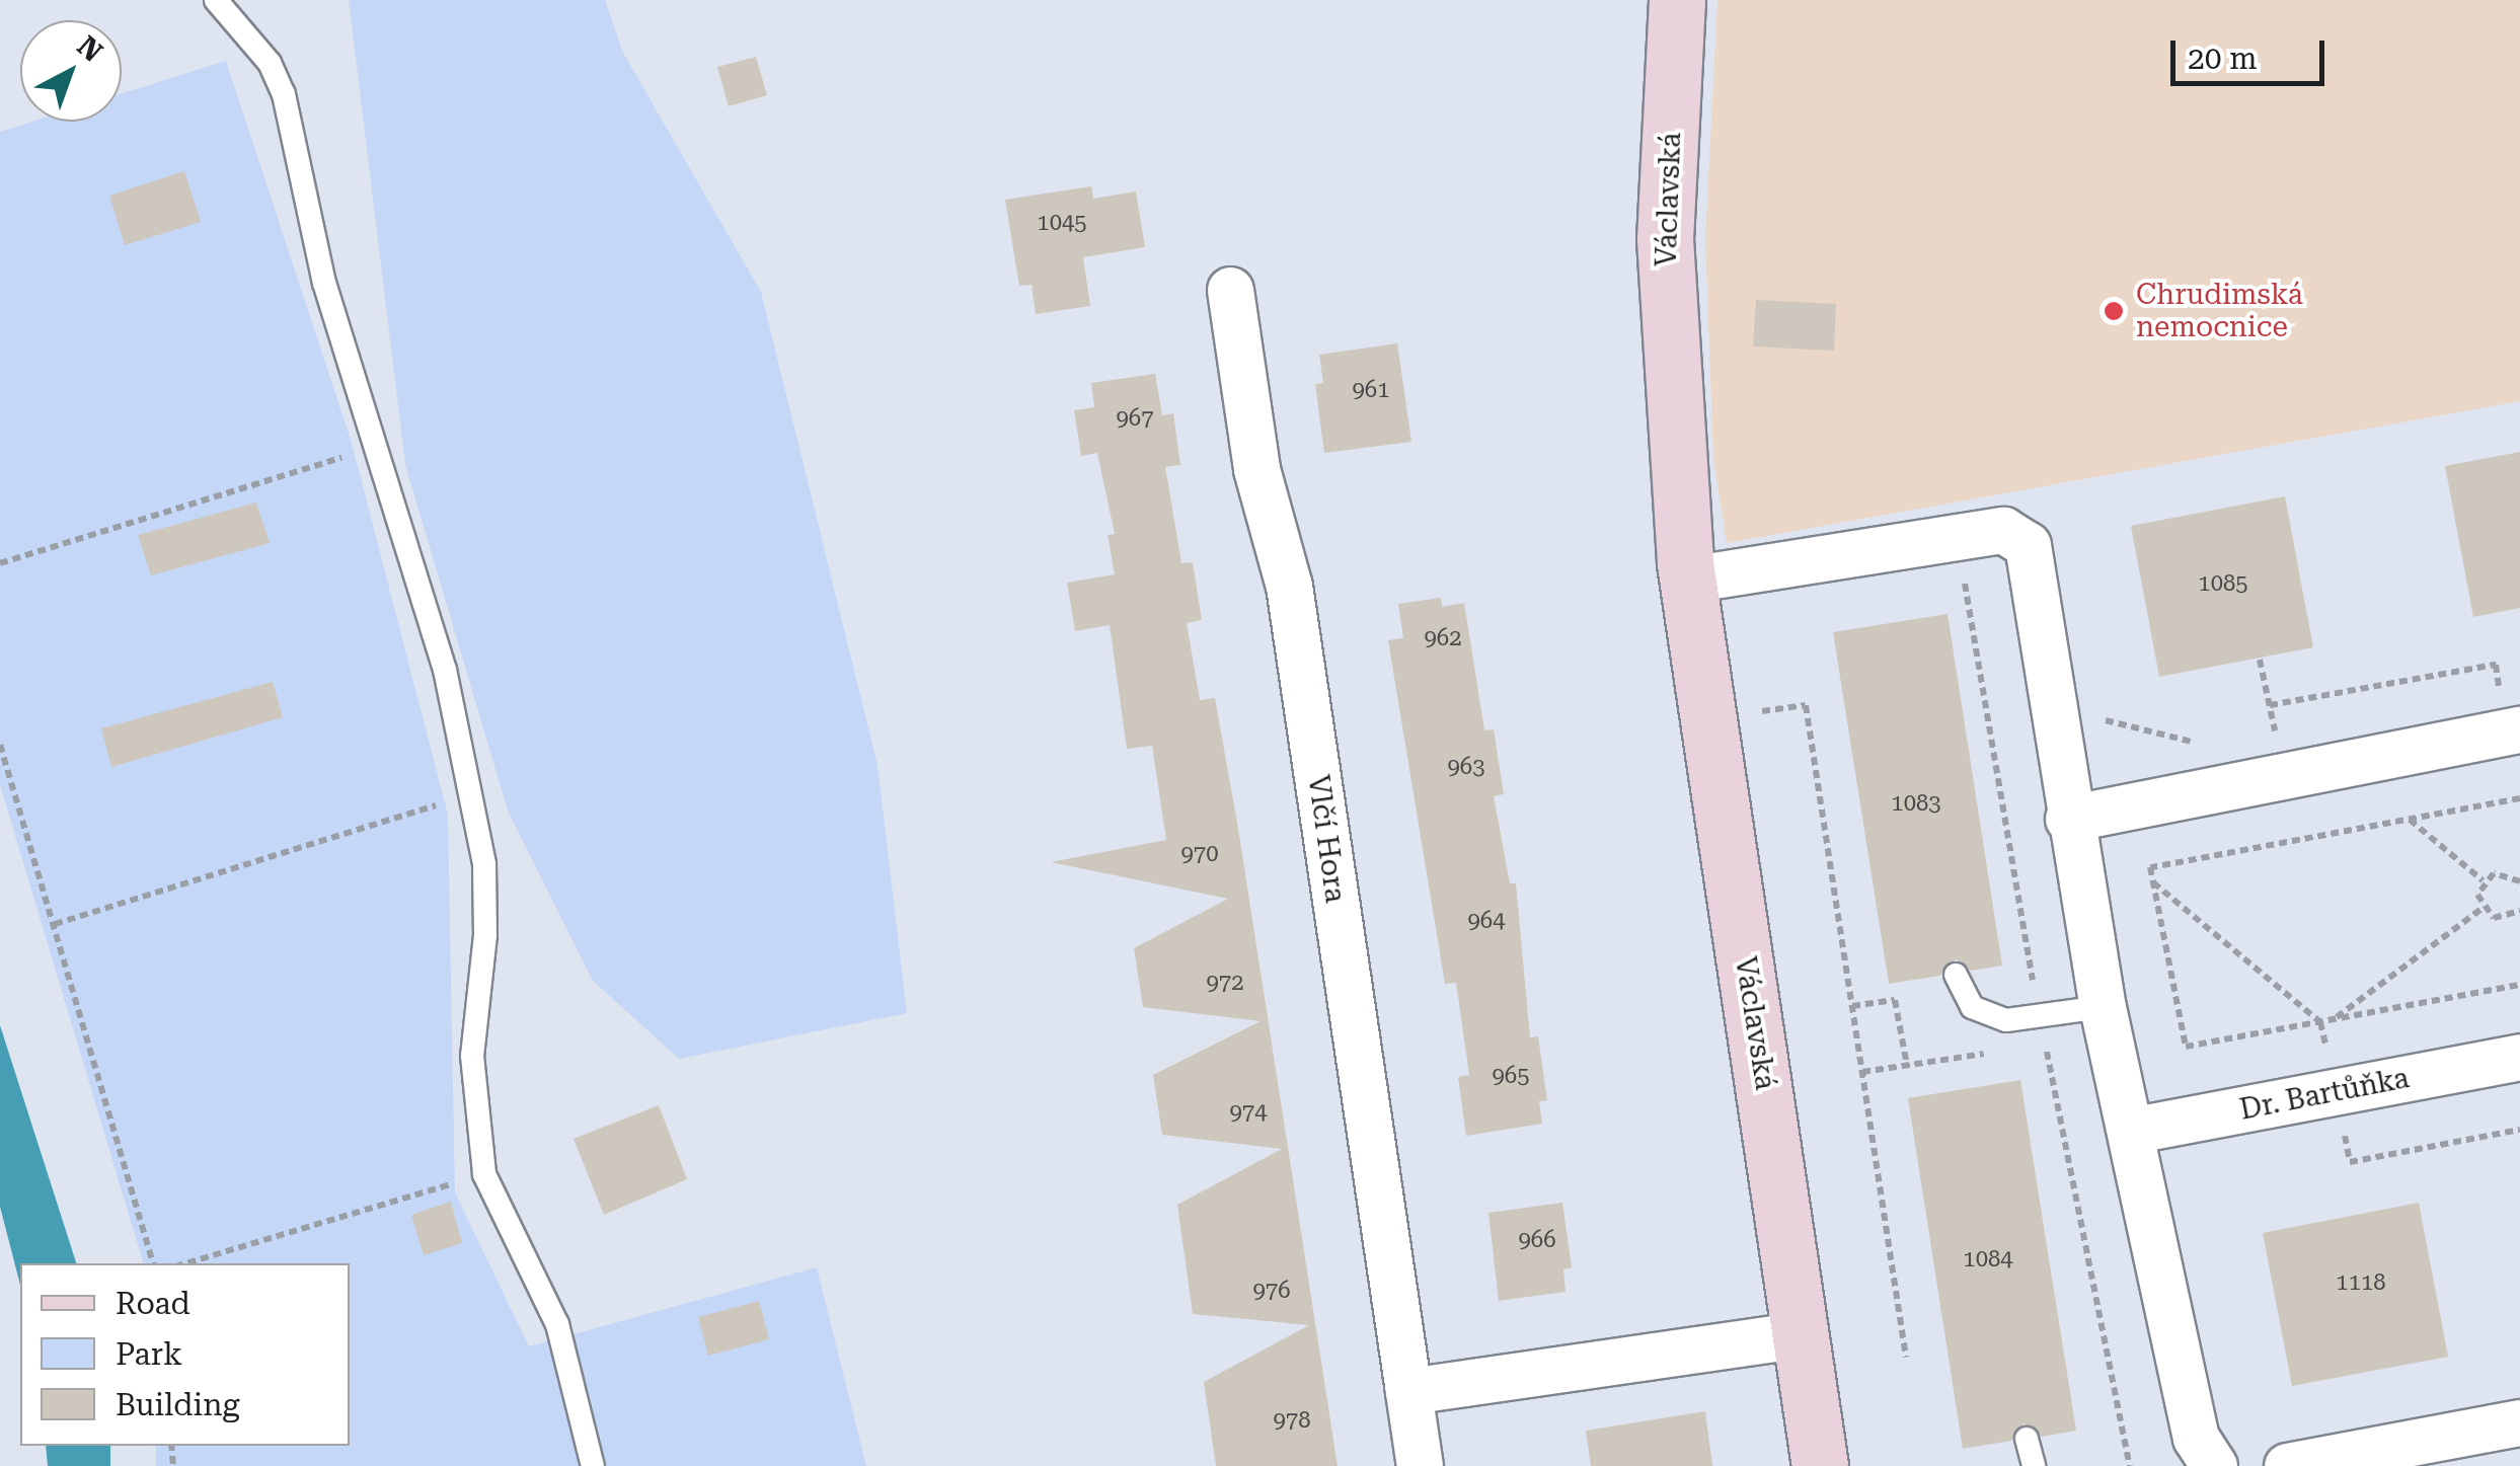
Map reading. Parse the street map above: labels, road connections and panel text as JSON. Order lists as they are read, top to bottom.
{
  "streets": {
    "street": ["Václavská", "Vlčí Hora", "Dr. Bartůňka"]
  },
  "places": ["Chrudimská nemocnice"],
  "house_numbers": [
    "1045",
    "961",
    "967",
    "1085",
    "962",
    "963",
    "1083",
    "970",
    "964",
    "972",
    "965",
    "974",
    "966",
    "1084",
    "1118",
    "976",
    "978"
  ],
  "legend": ["Road", "Park", "Building"],
  "scale_bar": "20 m",
  "north": "top right"
}
